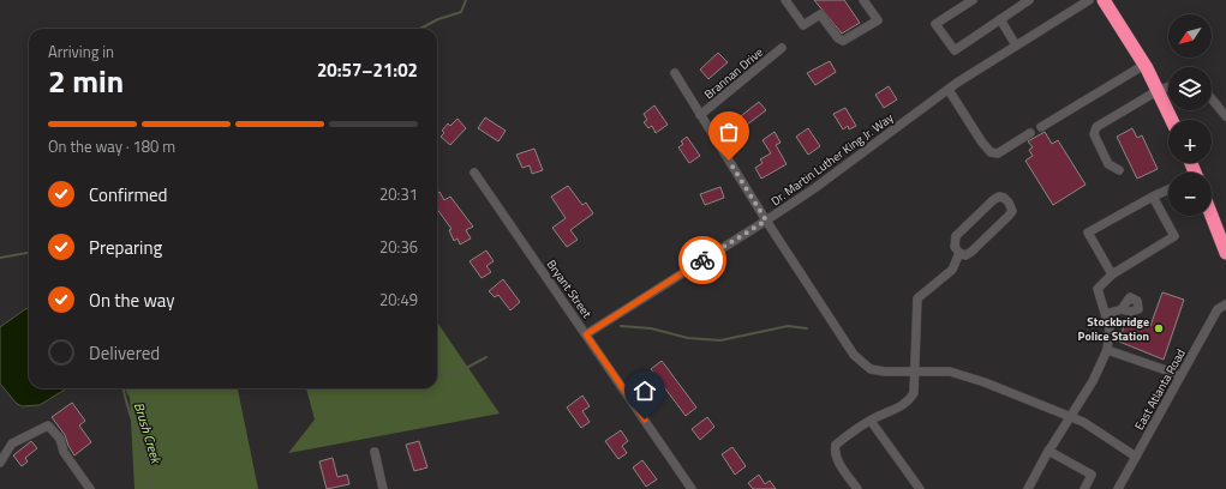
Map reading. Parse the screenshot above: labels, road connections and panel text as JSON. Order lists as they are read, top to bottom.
{
  "streets": {
    "street": [
      "Brannan Drive",
      "Dr. Martin Luther King Jr. Way",
      "Bryant Street",
      "East Atlanta Road"
    ]
  },
  "crossings": [
    ["Dr. Martin Luther King Jr. Way", "Bryant Street"]
  ],
  "water": ["Brush Creek"],
  "places": ["Stockbridge Police Station"],
  "north": "bottom left",
  "page": {
    "map_buttons": ["+", "−"],
    "heading": ["2 min", "Arriving in", "20:57–21:02"],
    "bar": "On the way · 180 m",
    "list": [
      ["Confirmed", "20:31"],
      ["Preparing", "20:36"],
      ["On the way", "20:49"],
      "Delivered"
    ]
  }
}
